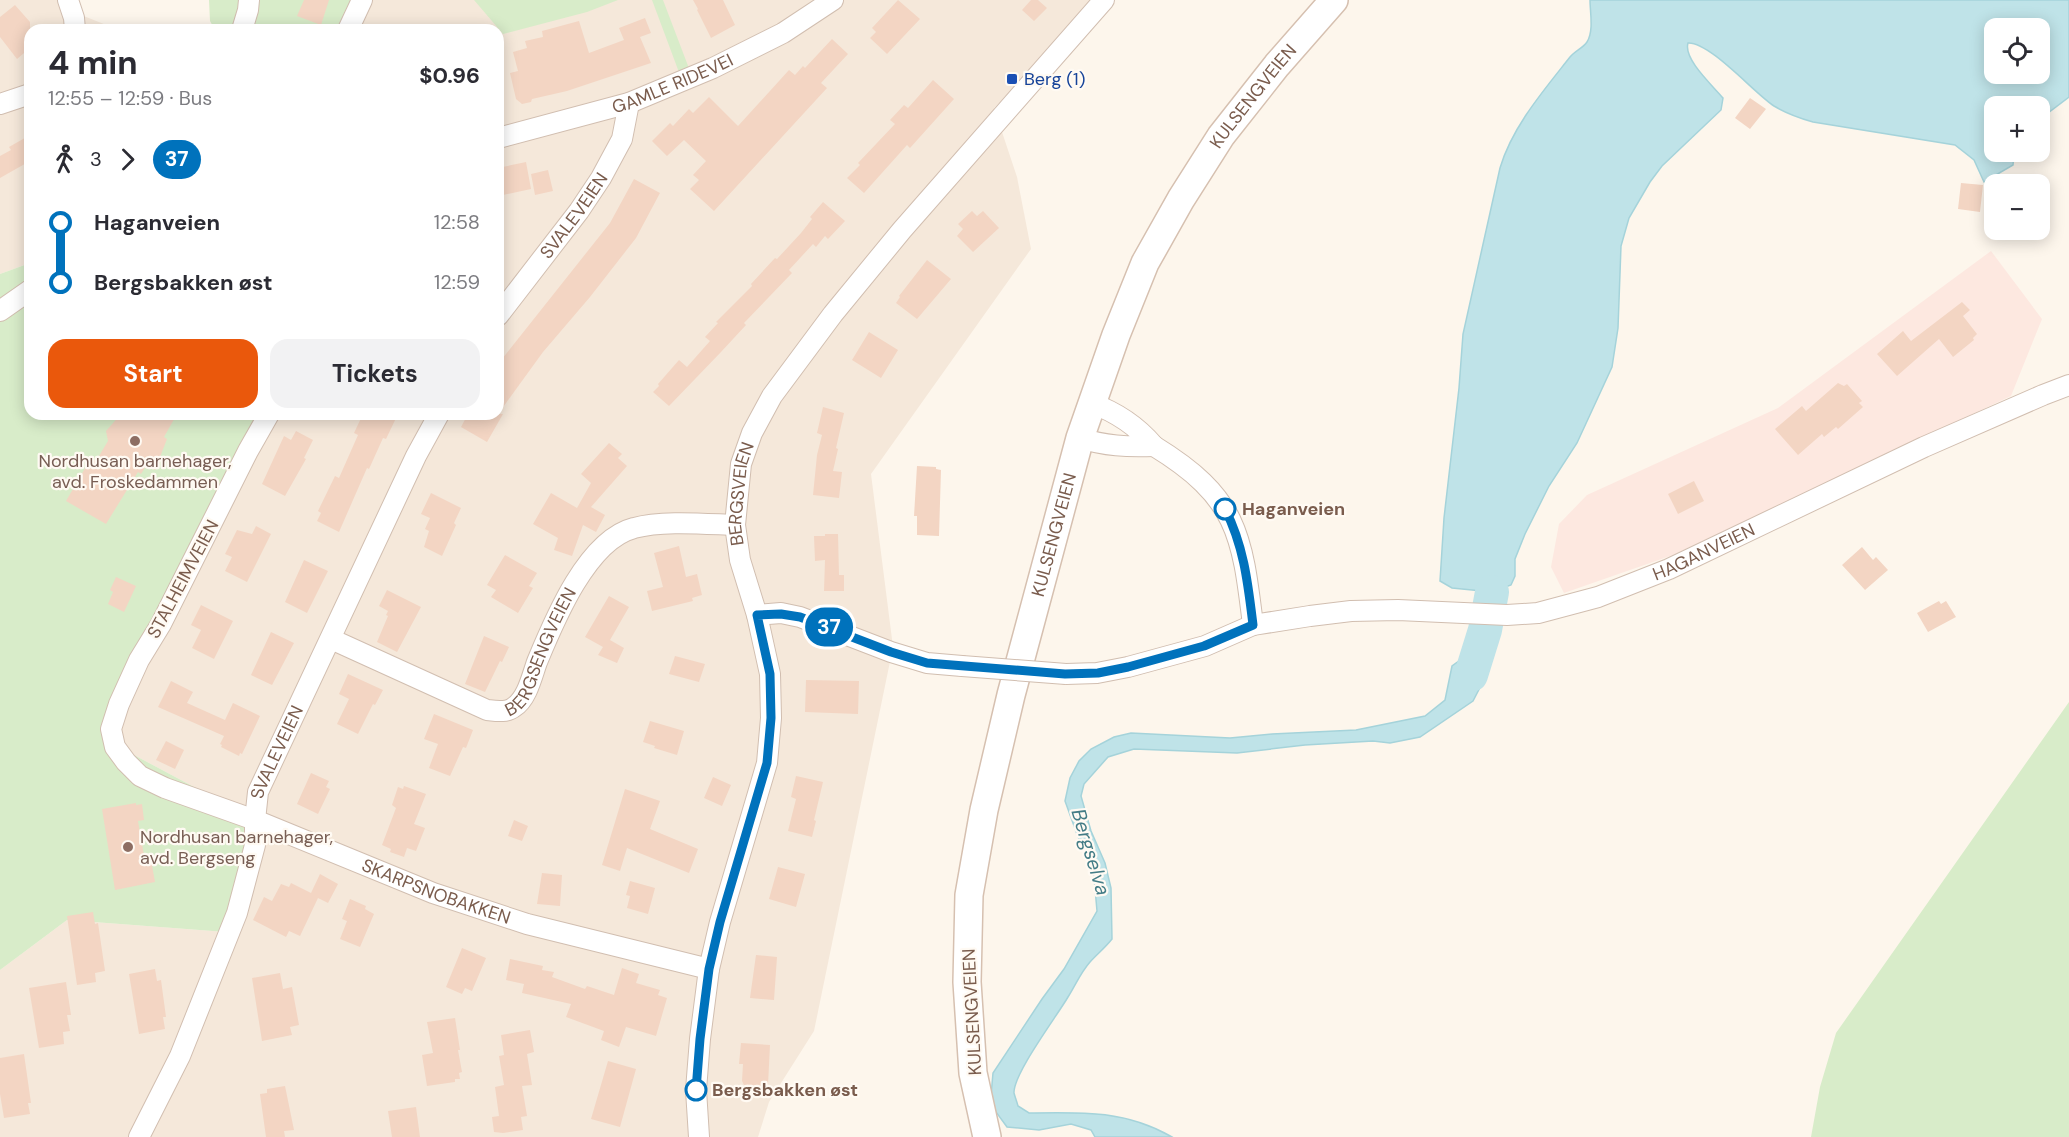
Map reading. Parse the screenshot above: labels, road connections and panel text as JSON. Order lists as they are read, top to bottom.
{
  "streets": {
    "main road": ["KULSENGVEIEN"],
    "street": [
      "GAMLE RIDEVEI",
      "SVALEVEIEN",
      "BERGSVEIEN",
      "HAGANVEIEN",
      "STALHEIMVEIEN",
      "BERGSENGVEIEN",
      "SKARPSNOBAKKEN"
    ]
  },
  "crossings": [
    ["GAMLE RIDEVEI", "SVALEVEIEN"],
    ["SVALEVEIEN", "BERGSENGVEIEN"],
    ["SVALEVEIEN", "SKARPSNOBAKKEN"],
    ["BERGSVEIEN", "HAGANVEIEN"],
    ["BERGSVEIEN", "BERGSENGVEIEN"],
    ["BERGSVEIEN", "SKARPSNOBAKKEN"],
    ["STALHEIMVEIEN", "SKARPSNOBAKKEN"]
  ],
  "water": ["Bergselva"],
  "places": {
    "transit": ["Berg (1)"],
    "other": [
      "Nordhusan barnehager, avd. Froskedammen",
      "Haganveien",
      "Nordhusan barnehager, avd. Bergseng",
      "Bergsbakken øst"
    ]
  },
  "lines": ["bus line 37"],
  "page": {
    "on_map": "37",
    "map_buttons": ["+", "−"],
    "heading": ["4 min", "12:55 – 12:59 · Bus", "$0.96"],
    "legs": ["3", "37"],
    "list": [
      {
        "name": "Haganveien",
        "value": "12:58"
      },
      {
        "name": "Bergsbakken øst",
        "value": "12:59"
      }
    ],
    "buttons": ["Start", "Tickets"]
  }
}
